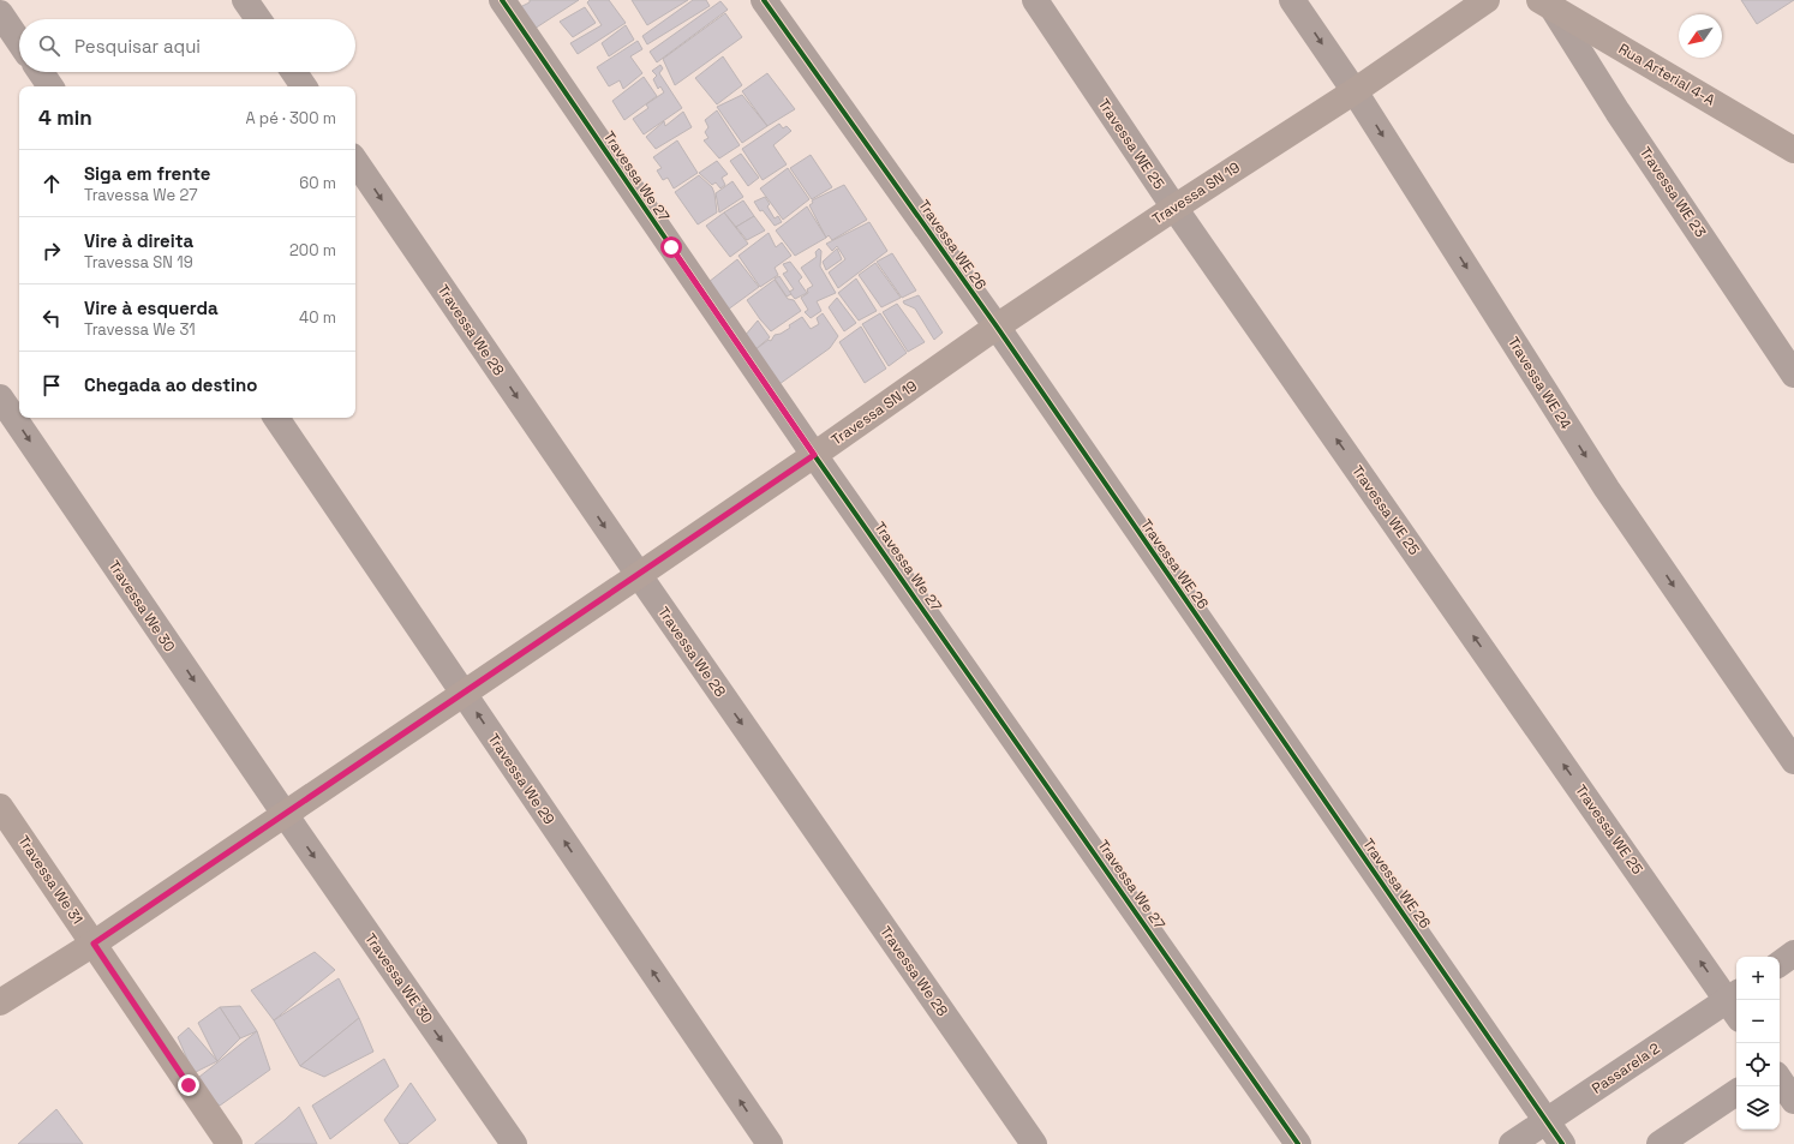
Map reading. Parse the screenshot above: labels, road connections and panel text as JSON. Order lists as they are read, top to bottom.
{
  "streets": {
    "main road": ["Rua Arterial 4-A", "Travessa SN 19", "Travessa We 31"],
    "street": [
      "Travessa WE 25",
      "Travessa We 27",
      "Travessa WE 23",
      "Travessa WE 26",
      "Travessa We 28",
      "Travessa WE 24",
      "Travessa We 30",
      "Travessa We 29",
      "Travessa WE 30",
      "Passarela 2"
    ]
  },
  "crossings": [
    ["Rua Arterial 4-A", "Travessa WE 23"],
    ["Travessa WE 25", "Travessa SN 19"],
    ["Travessa WE 25", "Passarela 2"],
    ["Travessa We 27", "Travessa SN 19"],
    ["Travessa SN 19", "Travessa WE 26"],
    ["Travessa SN 19", "Travessa We 28"],
    ["Travessa SN 19", "Travessa WE 24"],
    ["Travessa SN 19", "Travessa We 30"],
    ["Travessa SN 19", "Travessa We 29"],
    ["Travessa SN 19", "Travessa We 31"],
    ["Travessa SN 19", "Travessa WE 30"],
    ["Travessa WE 26", "Passarela 2"],
    ["Travessa We 30", "Travessa WE 30"]
  ],
  "one_way": [
    "Travessa WE 25",
    "Travessa We 28",
    "Travessa WE 24",
    "Travessa We 30",
    "Travessa We 29",
    "Travessa WE 30"
  ],
  "north": "bottom left",
  "page": {
    "search": "Pesquisar aqui",
    "heading": ["4 min", "A pé · 300 m"],
    "list": [
      ["Siga em frente", "Travessa We 27", "60 m"],
      ["Vire à direita", "Travessa SN 19", "200 m"],
      ["Vire à esquerda", "Travessa We 31", "40 m"],
      "Chegada ao destino"
    ],
    "map_buttons": ["+", "−"]
  }
}
